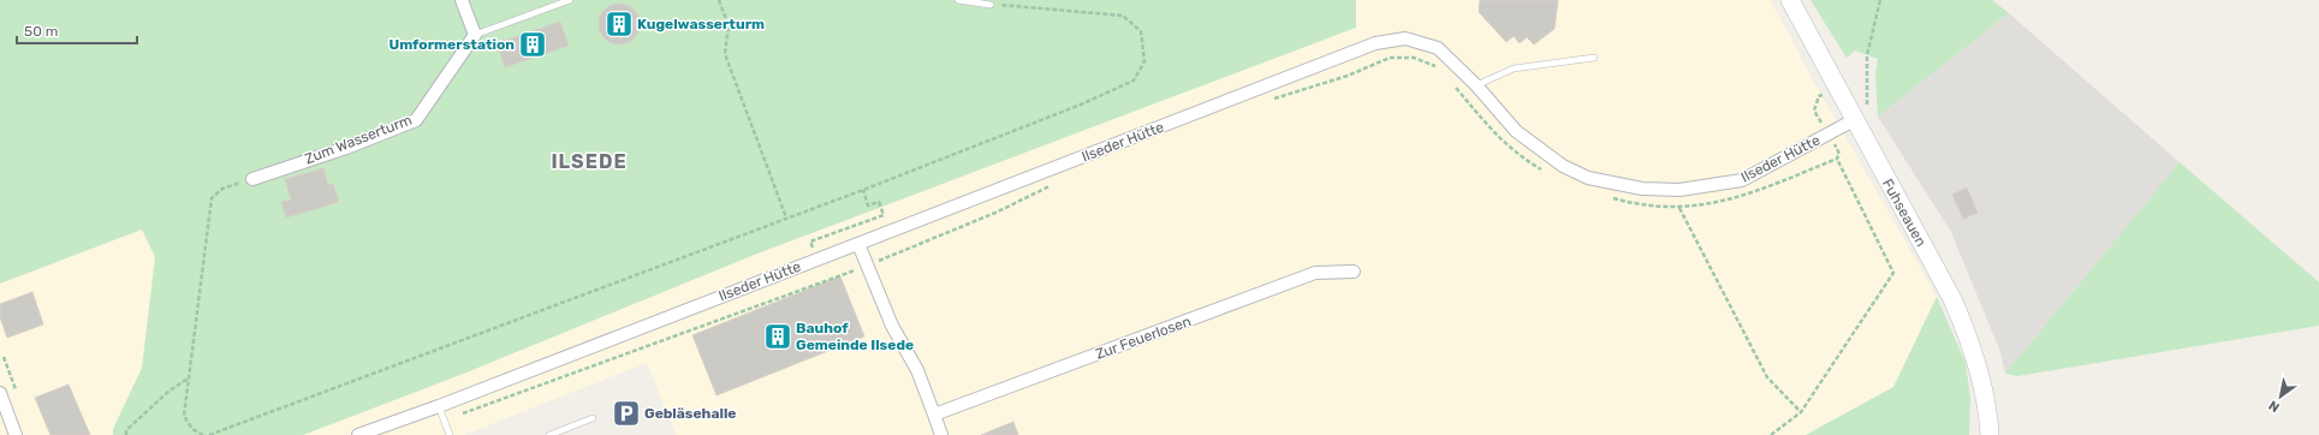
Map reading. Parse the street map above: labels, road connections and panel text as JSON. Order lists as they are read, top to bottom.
{
  "streets": {
    "street": [
      "Zum Wasserturm",
      "Ilseder Hütte",
      "Fuhseauen",
      "Zur Feuerlosen"
    ]
  },
  "crossings": [
    ["Ilseder Hütte", "Fuhseauen"]
  ],
  "districts": ["ILSEDE"],
  "places": {
    "building": ["Kugelwasserturm", "Umformerstation", "Bauhof Gemeinde Ilsede"],
    "parking": ["Gebläsehalle"]
  },
  "scale_bar": "50 m",
  "north": "bottom left"
}
